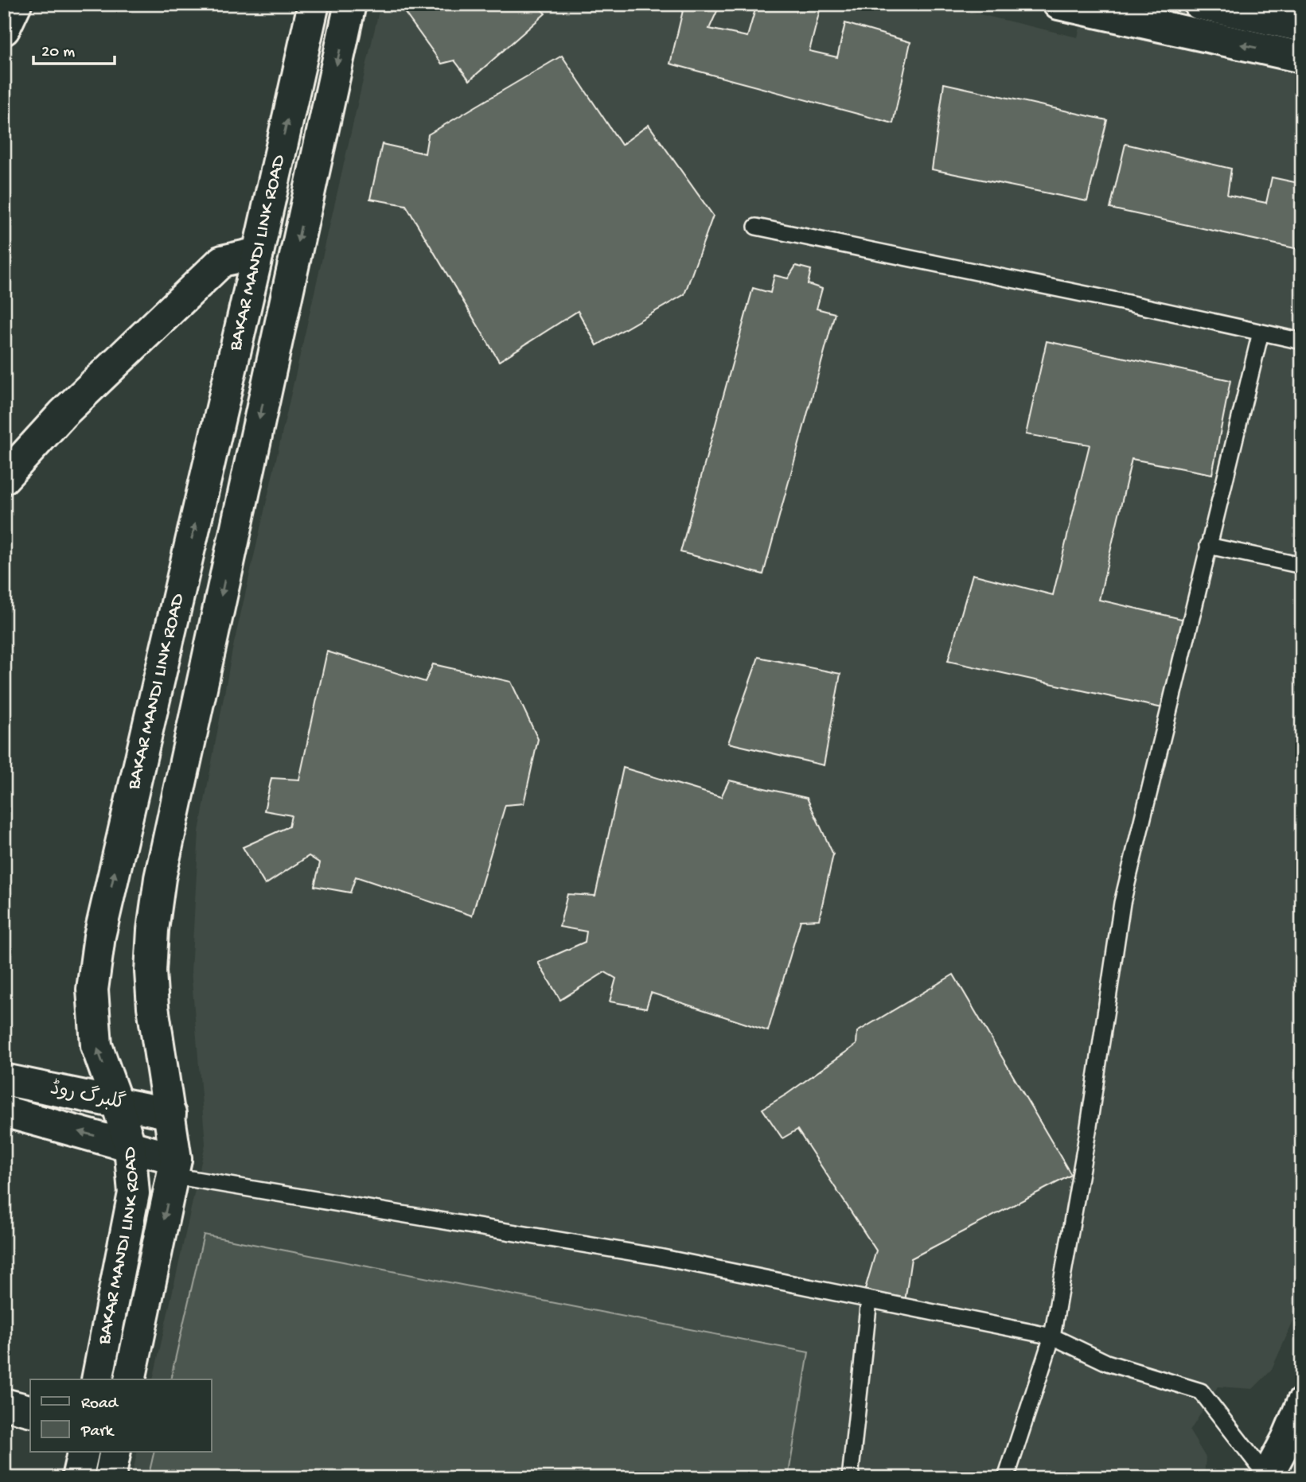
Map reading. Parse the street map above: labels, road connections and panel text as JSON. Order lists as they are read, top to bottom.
{
  "streets": {
    "main road": ["BAKAR MANDI LINK ROAD", "گلبرگ روڈ"]
  },
  "crossings": [
    ["BAKAR MANDI LINK ROAD", "گلبرگ روڈ"]
  ],
  "legend": ["Road", "Park"],
  "scale_bar": "20 m"
}
